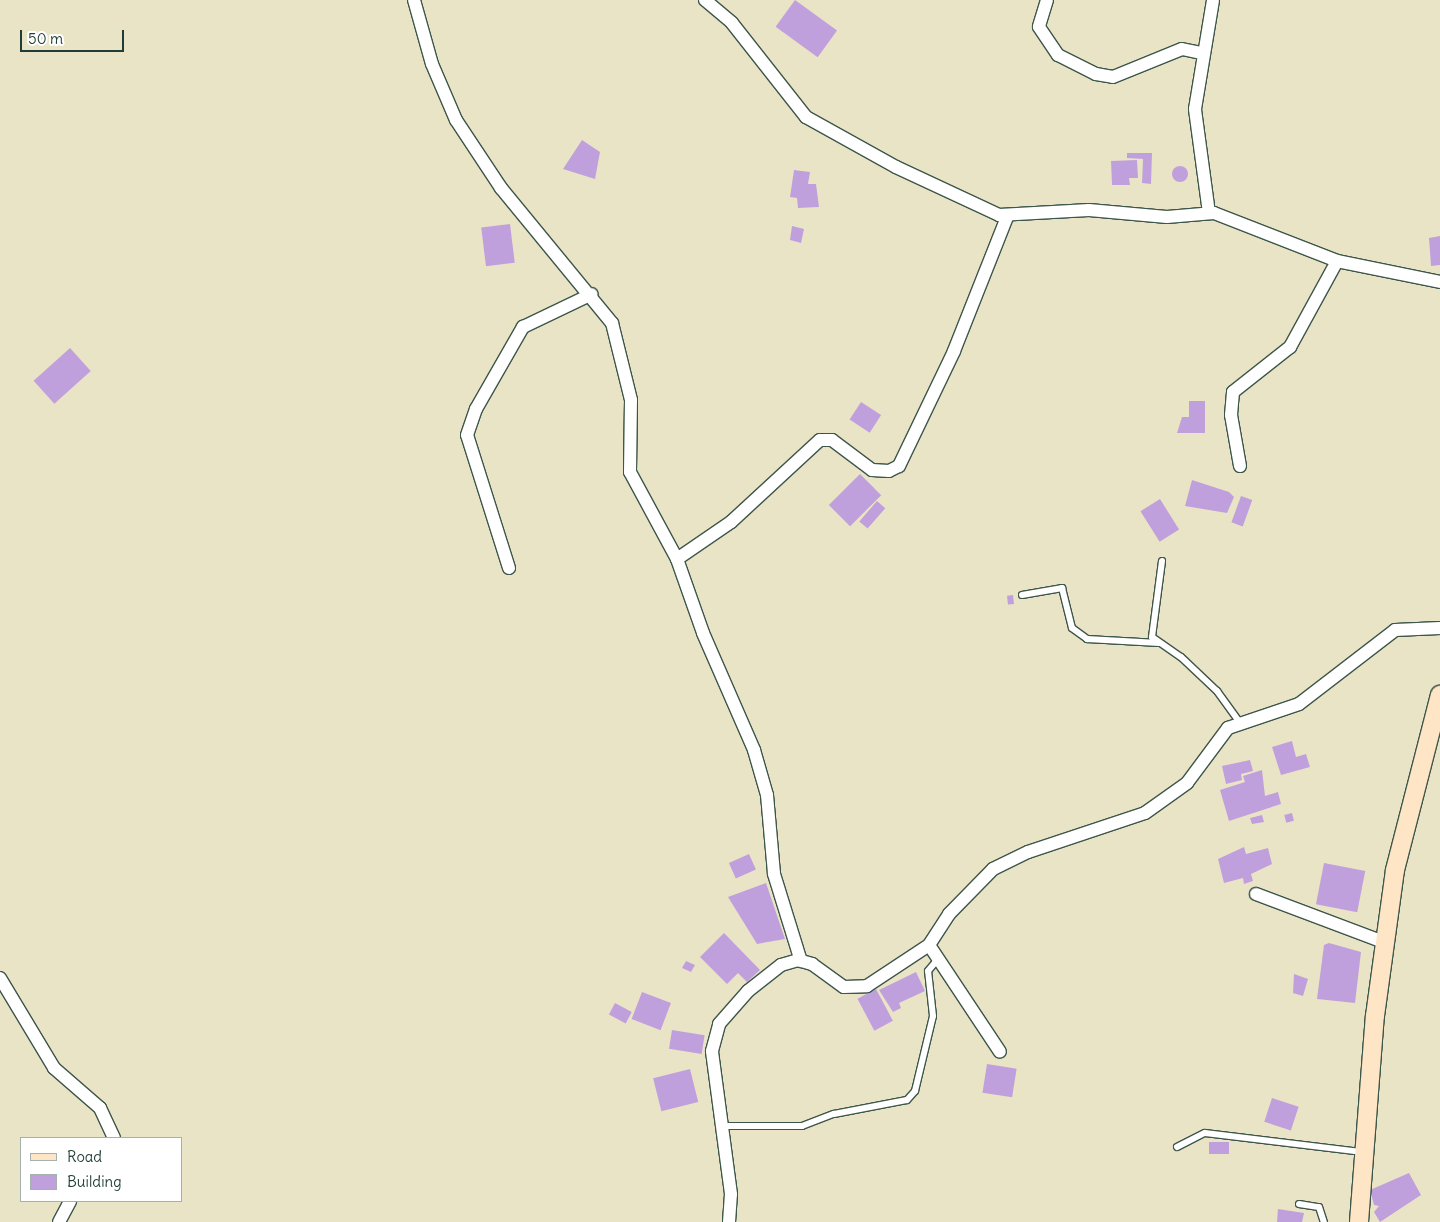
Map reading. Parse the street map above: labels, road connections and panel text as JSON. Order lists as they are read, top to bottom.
{
  "legend": ["Road", "Building"],
  "scale_bar": "50 m"
}
